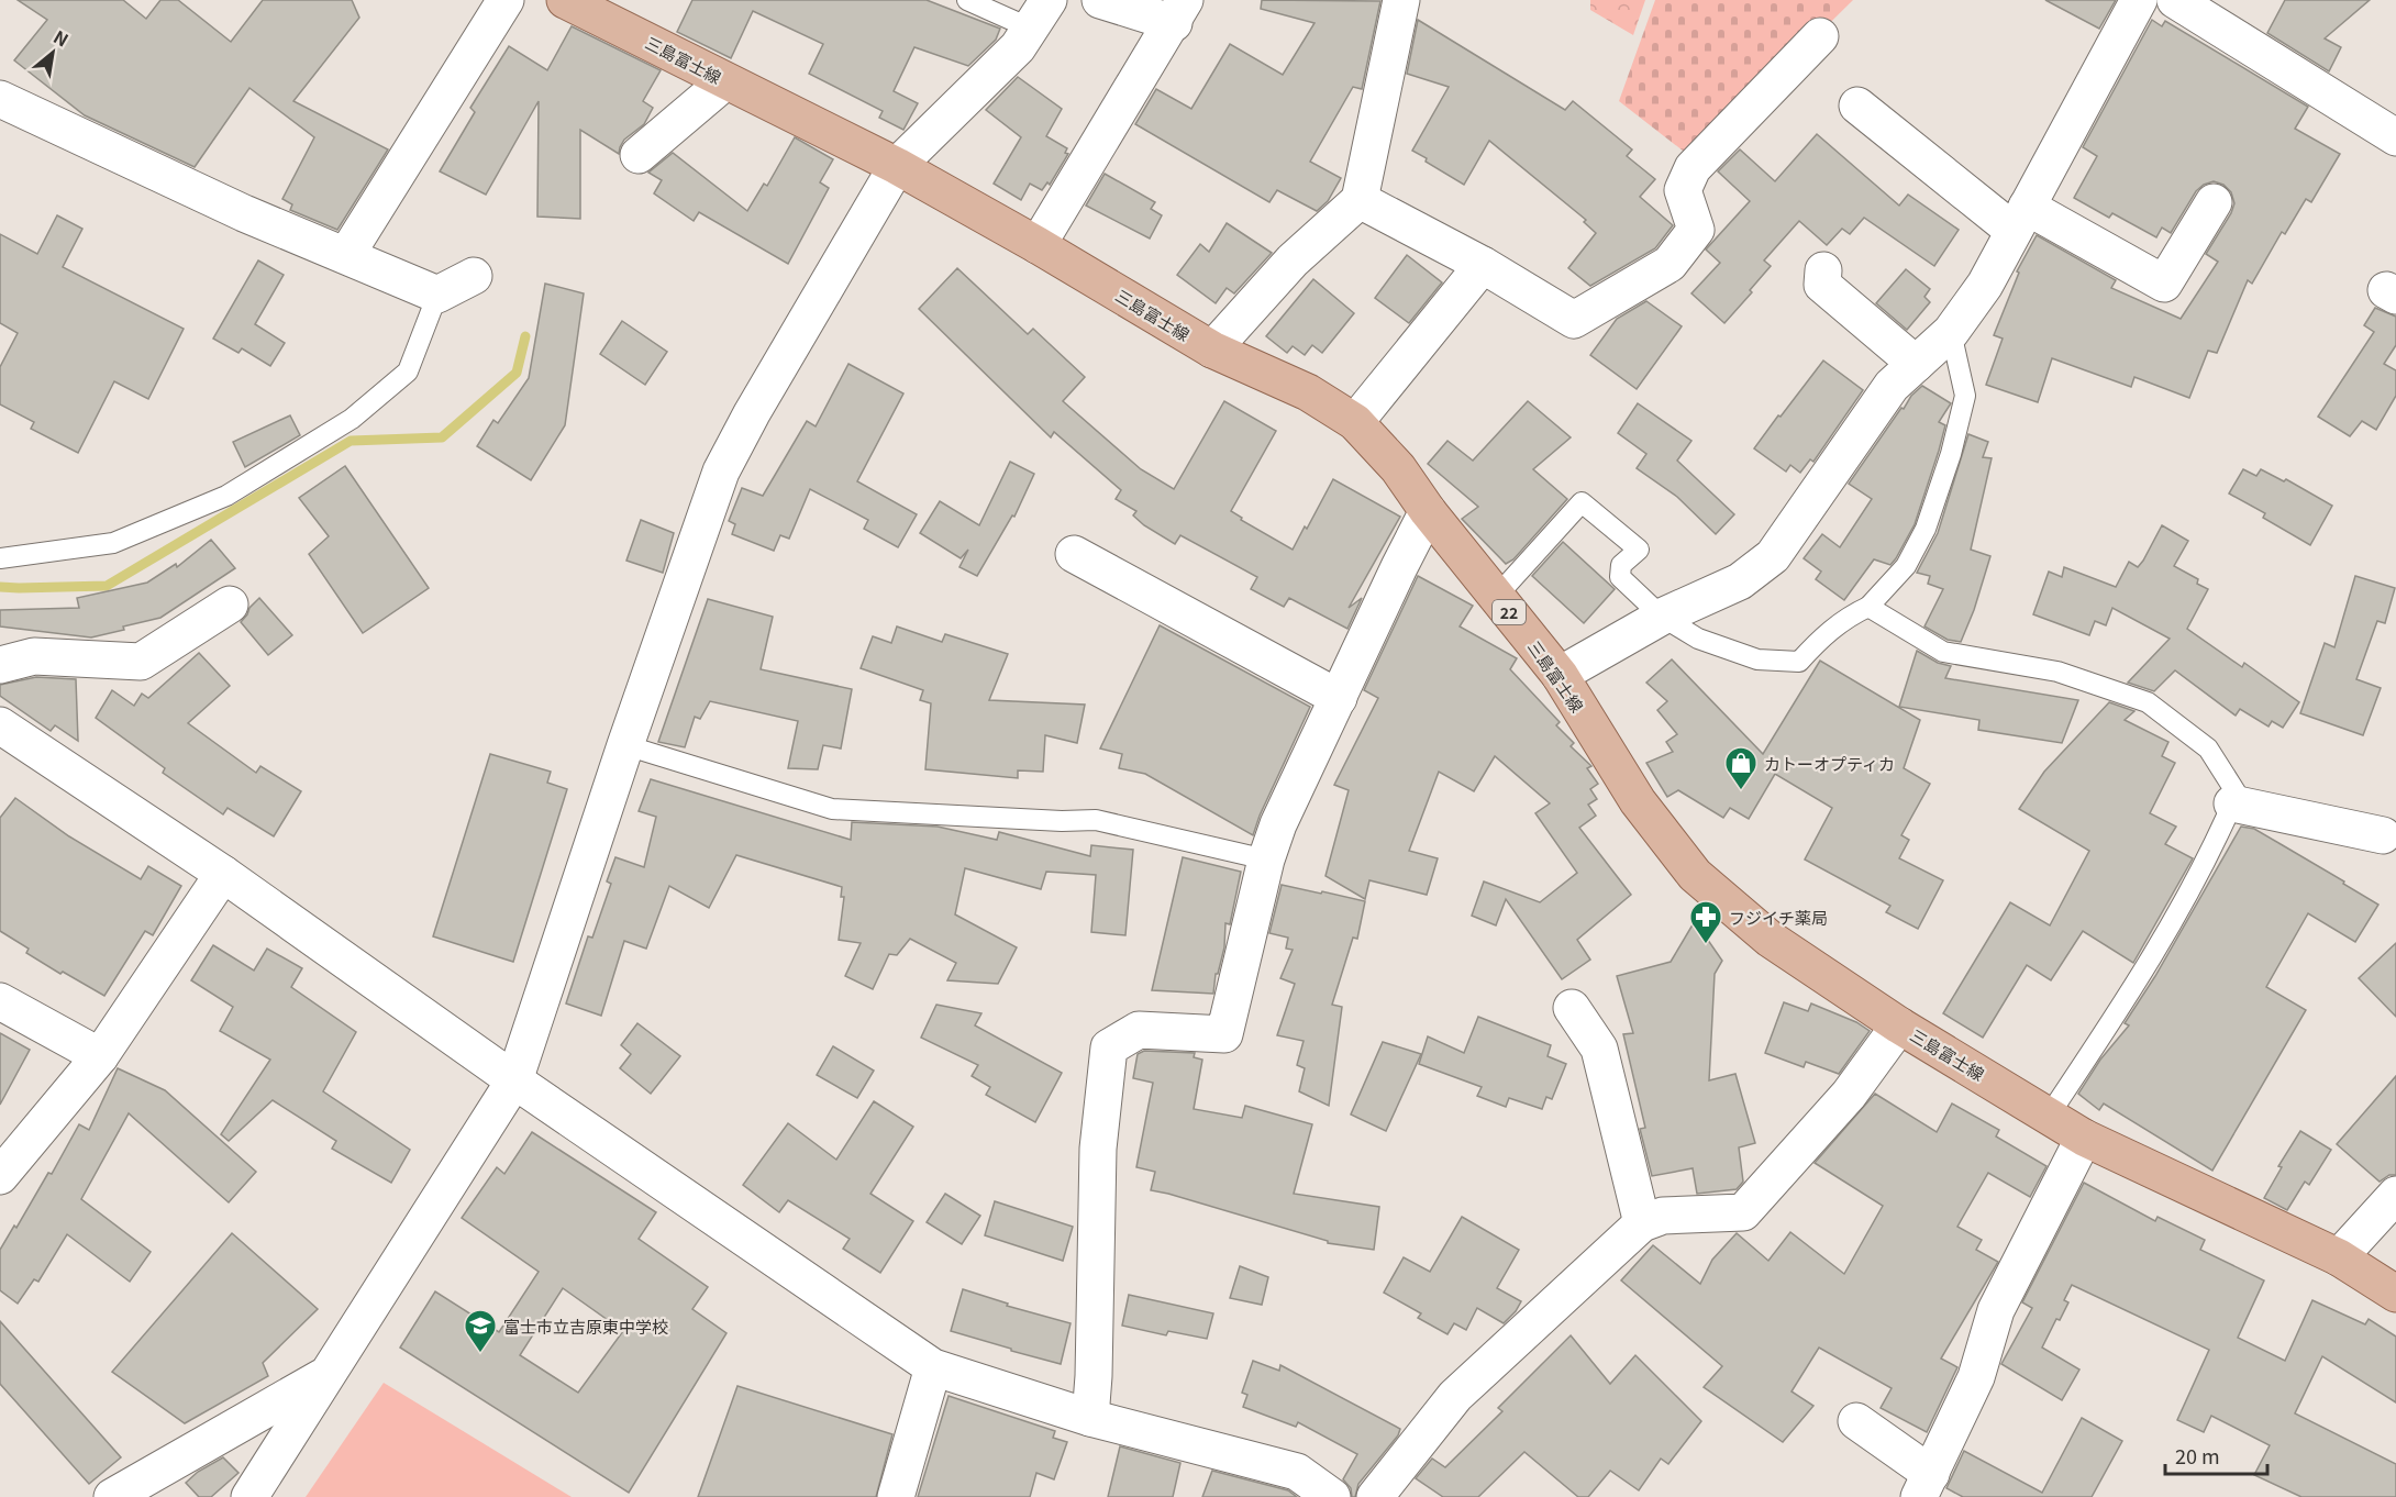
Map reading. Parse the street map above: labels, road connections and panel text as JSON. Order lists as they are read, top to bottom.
{
  "streets": {
    "main road": ["三島富士線", "22"]
  },
  "places": {
    "shop": ["カトーオプティカ"],
    "pharmacy": ["フジイチ薬局"],
    "school or university": ["富士市立吉原東中学校"]
  },
  "scale_bar": "20 m",
  "north": "top right"
}
